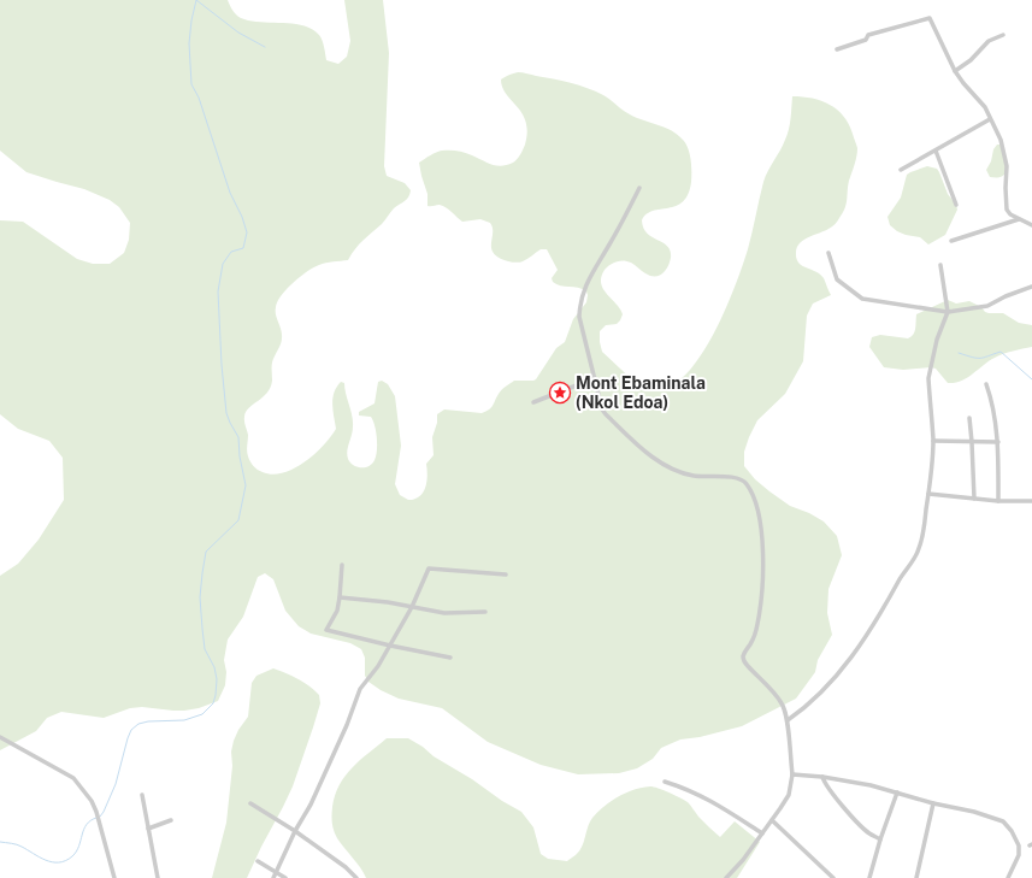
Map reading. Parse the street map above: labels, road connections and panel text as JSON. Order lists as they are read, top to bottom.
{
  "places": {
    "place": ["Mont Ebaminala (Nkol Edoa)"]
  }
}
